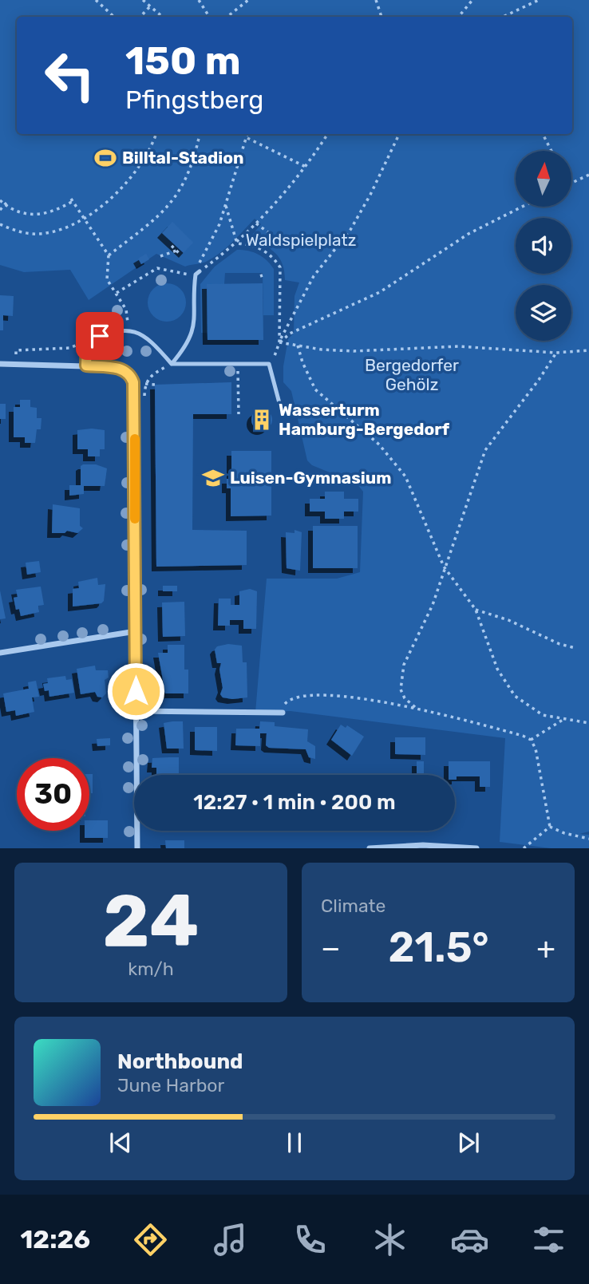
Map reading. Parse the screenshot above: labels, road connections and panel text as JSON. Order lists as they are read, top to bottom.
{
  "parks": ["Waldspielplatz", "Bergedorfer Gehölz"],
  "places": {
    "sports": ["Billtal-Stadion"],
    "building": ["Wasserturm Hamburg-Bergedorf"],
    "school or university": ["Luisen-Gymnasium"]
  },
  "north": "top",
  "page": {
    "turn": ["150 m", "Pfingstberg"],
    "limit": "30",
    "trip": "12:27 · 1 min · 200 m",
    "tile": [
      ["24", "km/h"],
      "Climate"
    ],
    "heat": ["−", "21.5°", "+"],
    "song": ["Northbound", "June Harbor"],
    "tabs": "12:26"
  }
}
